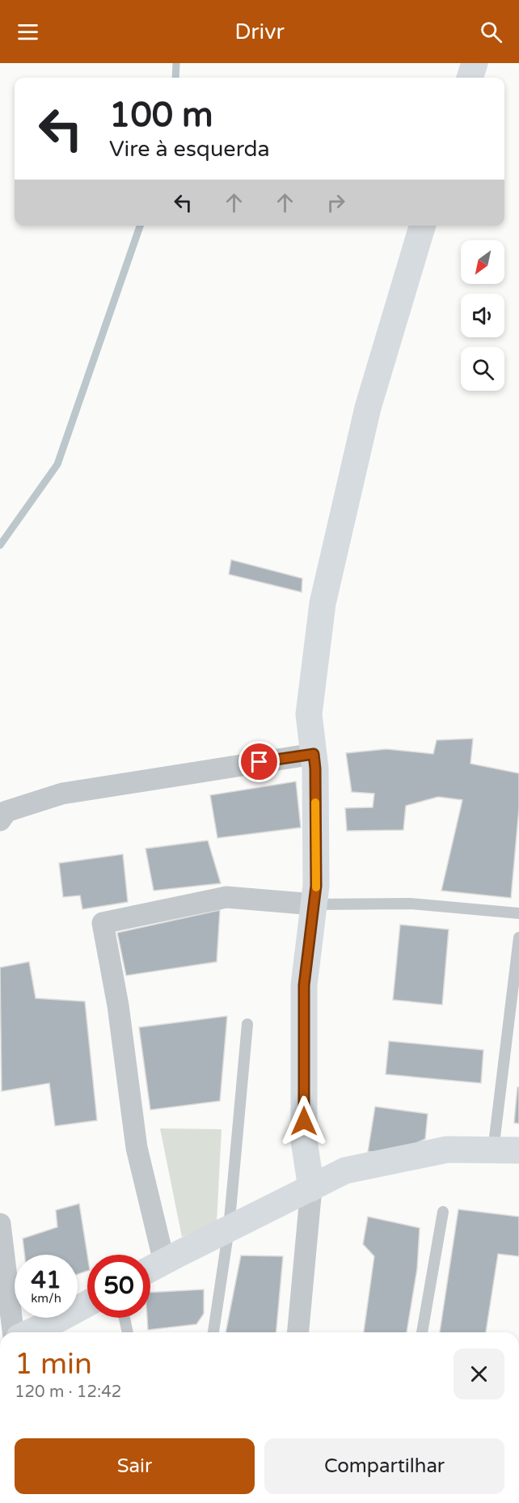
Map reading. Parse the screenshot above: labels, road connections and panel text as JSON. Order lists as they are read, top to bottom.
{
  "north": "bottom left",
  "page": {
    "header": "Drivr",
    "turn": ["100 m", "Vire à esquerda"],
    "speed": "41 km/h",
    "limit": "50",
    "heading": ["1 min", "120 m · 12:42"],
    "buttons": ["Sair", "Compartilhar"]
  }
}
